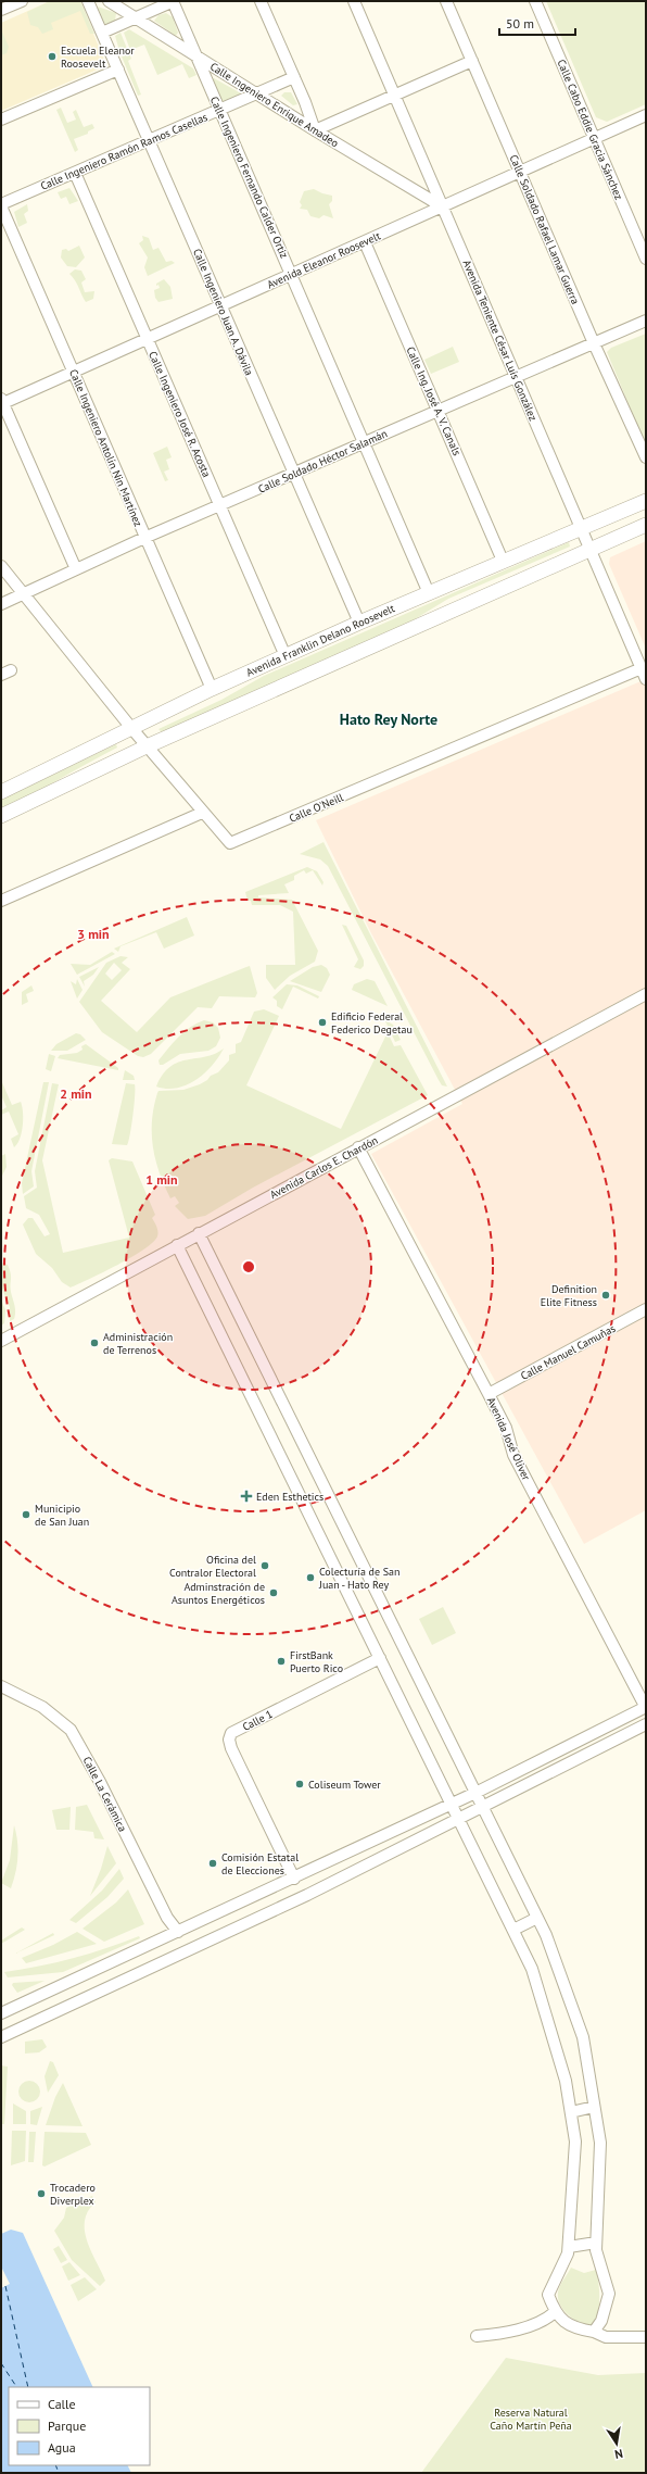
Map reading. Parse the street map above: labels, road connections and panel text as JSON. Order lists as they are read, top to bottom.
{
  "streets": {
    "main road": ["Avenida Franklin Delano Roosevelt"],
    "street": [
      "Calle Ingeniero Enrique Amadeo",
      "Calle Cabo Eddie Gracia Sánchez",
      "Calle Ingeniero Ramón Ramos Casellas",
      "Calle Ingeniero Fernando Calder Ortiz",
      "Calle Soldado Rafael Lamar Guerra",
      "Avenida Eleanor Roosevelt",
      "Calle Ingeniero Juan A. Dávila",
      "Avenida Teniente César Luis González",
      "Calle Ing. José A. V. Canals",
      "Calle Ingeniero José R. Acosta",
      "Calle Ingeniero Antolín Nin Martínez",
      "Calle Soldado Héctor Salamán",
      "Calle O'Neill",
      "Avenida Carlos E. Chardón",
      "Calle Manuel Camuñas",
      "Avenida José Oliver",
      "Calle 1",
      "Calle La Cerámica"
    ]
  },
  "crossings": [
    ["Calle Ingeniero Enrique Amadeo", "Calle Ingeniero Ramón Ramos Casellas"],
    ["Calle Ingeniero Enrique Amadeo", "Calle Ingeniero Fernando Calder Ortiz"],
    ["Calle Ingeniero Enrique Amadeo", "Avenida Eleanor Roosevelt"],
    ["Calle Ingeniero Enrique Amadeo", "Avenida Teniente César Luis González"],
    ["Calle Cabo Eddie Gracia Sánchez", "Avenida Eleanor Roosevelt"],
    ["Calle Ingeniero Ramón Ramos Casellas", "Calle Ingeniero Fernando Calder Ortiz"],
    ["Calle Ingeniero Ramón Ramos Casellas", "Calle Ingeniero Juan A. Dávila"],
    ["Calle Ingeniero Ramón Ramos Casellas", "Calle Ingeniero José R. Acosta"],
    ["Calle Ingeniero Ramón Ramos Casellas", "Calle Ingeniero Antolín Nin Martínez"],
    ["Calle Ingeniero Fernando Calder Ortiz", "Avenida Eleanor Roosevelt"],
    ["Calle Ingeniero Fernando Calder Ortiz", "Calle Soldado Héctor Salamán"],
    ["Calle Ingeniero Fernando Calder Ortiz", "Avenida Franklin Delano Roosevelt"],
    ["Calle Soldado Rafael Lamar Guerra", "Avenida Eleanor Roosevelt"],
    ["Calle Soldado Rafael Lamar Guerra", "Calle Soldado Héctor Salamán"],
    ["Avenida Eleanor Roosevelt", "Calle Ingeniero Juan A. Dávila"],
    ["Avenida Eleanor Roosevelt", "Avenida Teniente César Luis González"],
    ["Avenida Eleanor Roosevelt", "Calle Ing. José A. V. Canals"],
    ["Avenida Eleanor Roosevelt", "Calle Ingeniero José R. Acosta"],
    ["Avenida Eleanor Roosevelt", "Calle Ingeniero Antolín Nin Martínez"],
    ["Calle Ingeniero Juan A. Dávila", "Calle Soldado Héctor Salamán"],
    ["Calle Ingeniero Juan A. Dávila", "Avenida Franklin Delano Roosevelt"],
    ["Avenida Teniente César Luis González", "Calle Soldado Héctor Salamán"],
    ["Avenida Teniente César Luis González", "Avenida Franklin Delano Roosevelt"],
    ["Avenida Teniente César Luis González", "Calle O'Neill"],
    ["Calle Ing. José A. V. Canals", "Calle Soldado Héctor Salamán"],
    ["Calle Ing. José A. V. Canals", "Avenida Franklin Delano Roosevelt"],
    ["Calle Ingeniero José R. Acosta", "Calle Soldado Héctor Salamán"],
    ["Calle Ingeniero José R. Acosta", "Avenida Franklin Delano Roosevelt"],
    ["Calle Ingeniero Antolín Nin Martínez", "Calle Soldado Héctor Salamán"],
    ["Calle Ingeniero Antolín Nin Martínez", "Avenida Franklin Delano Roosevelt"],
    ["Calle Soldado Héctor Salamán", "Calle O'Neill"],
    ["Avenida Franklin Delano Roosevelt", "Calle O'Neill"],
    ["Avenida Carlos E. Chardón", "Avenida José Oliver"],
    ["Calle Manuel Camuñas", "Avenida José Oliver"]
  ],
  "districts": ["Hato Rey Norte"],
  "parks": ["Reserva Natural Caño Martín Peña"],
  "places": {
    "other": [
      "Escuela Eleanor Roosevelt",
      "Edificio Federal Federico Degetau",
      "Definition Elite Fitness",
      "Administración de Terrenos",
      "Municipio de San Juan",
      "Oficina del Contralor Electoral",
      "Colecturía de San Juan - Hato Rey",
      "Adminstración de Asuntos Energéticos",
      "FirstBank Puerto Rico",
      "Coliseum Tower",
      "Comisión Estatal de Elecciones",
      "Trocadero Diverplex"
    ],
    "health": ["Eden Esthetics"]
  },
  "legend": ["Calle", "Parque", "Agua"],
  "scale_bar": "50 m",
  "north": "bottom",
  "rings": ["3 min", "2 min", "1 min"]
}
